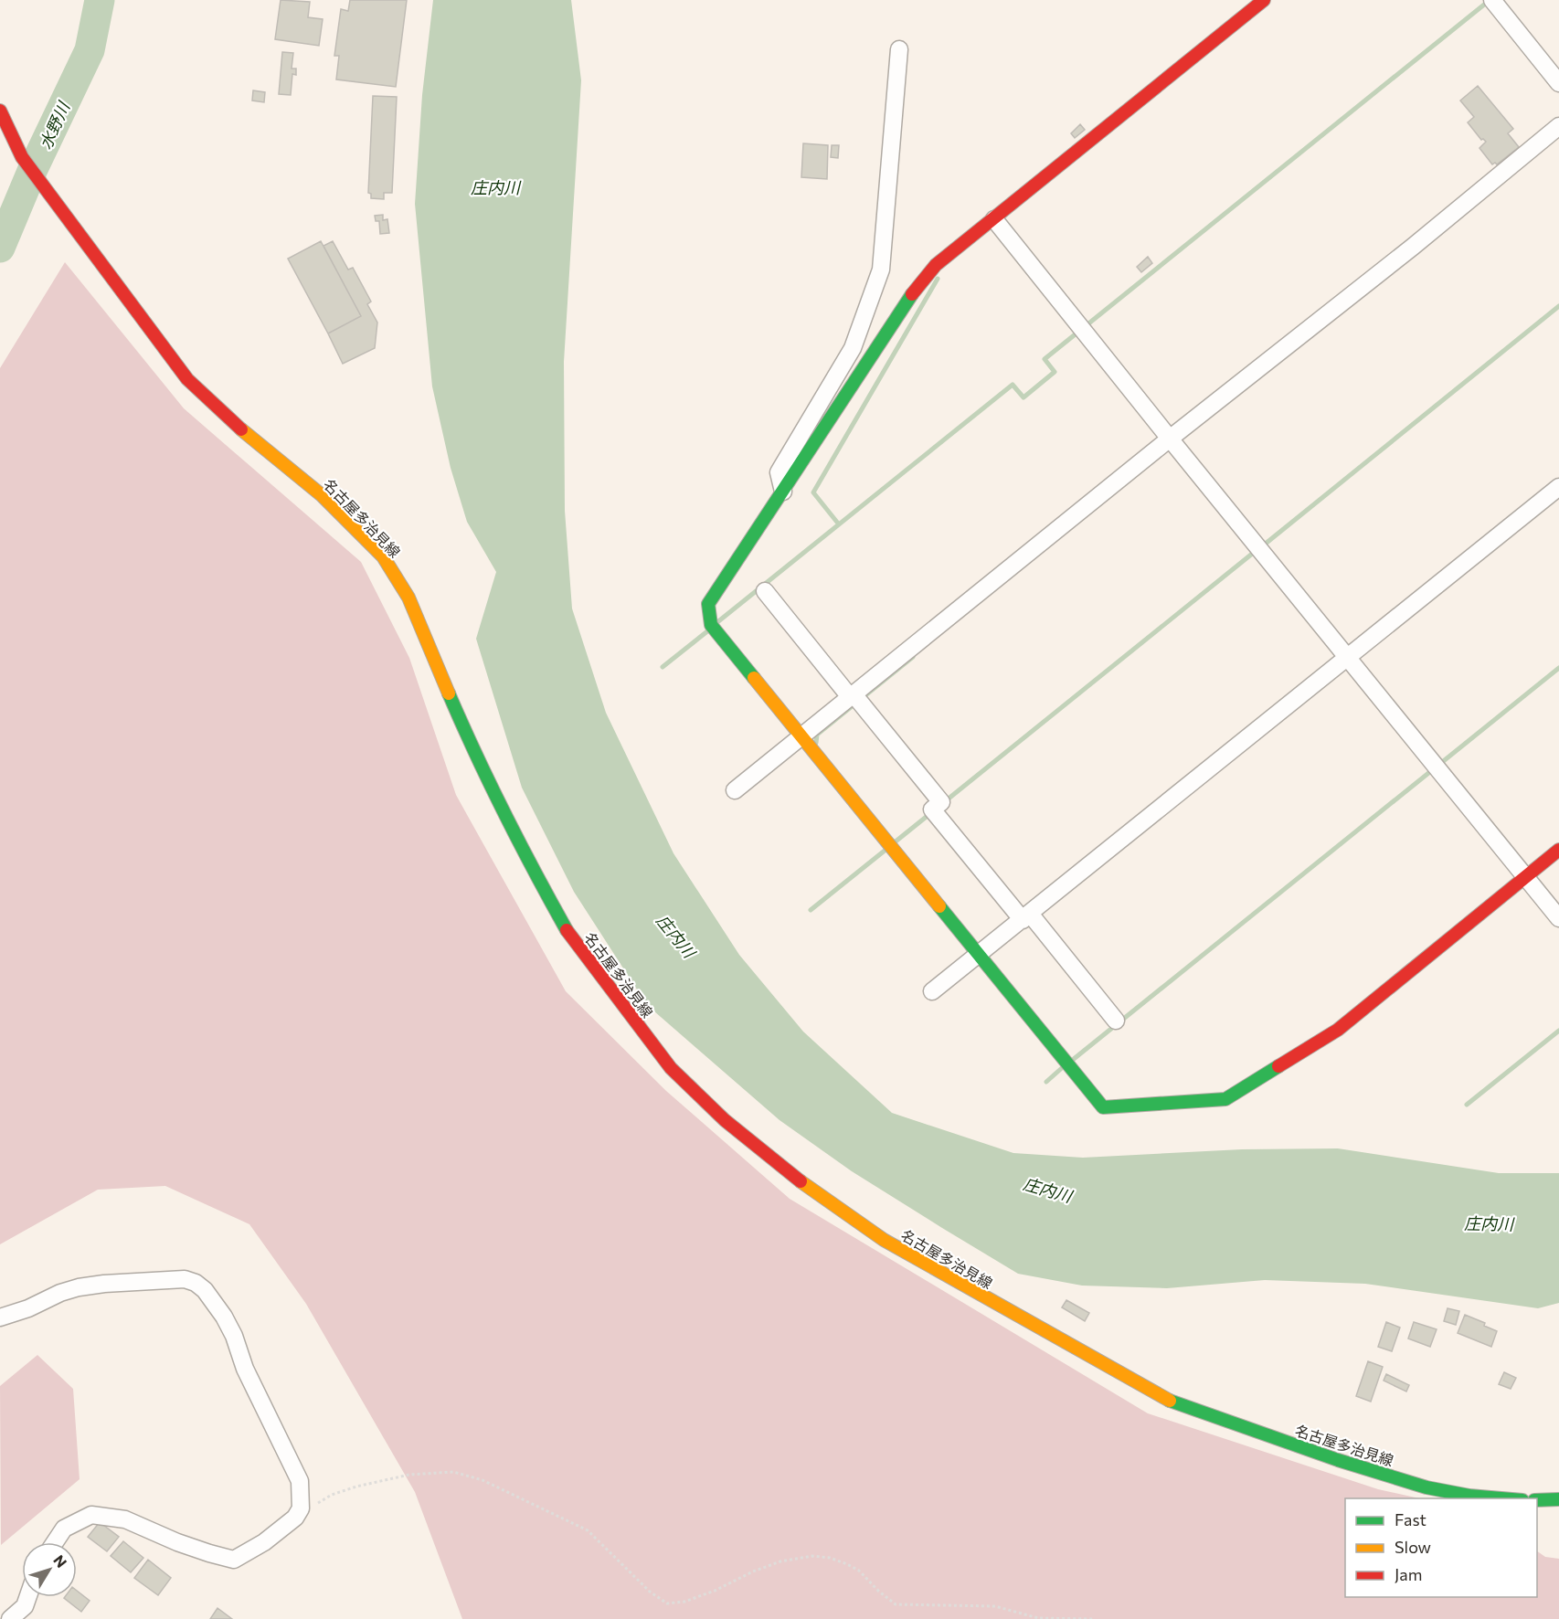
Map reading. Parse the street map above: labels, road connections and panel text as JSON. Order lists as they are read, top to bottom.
{
  "streets": {
    "main road": ["名古屋多治見線"]
  },
  "water": ["水野川", "庄内川"],
  "legend": ["Fast", "Slow", "Jam"],
  "north": "top right"
}
